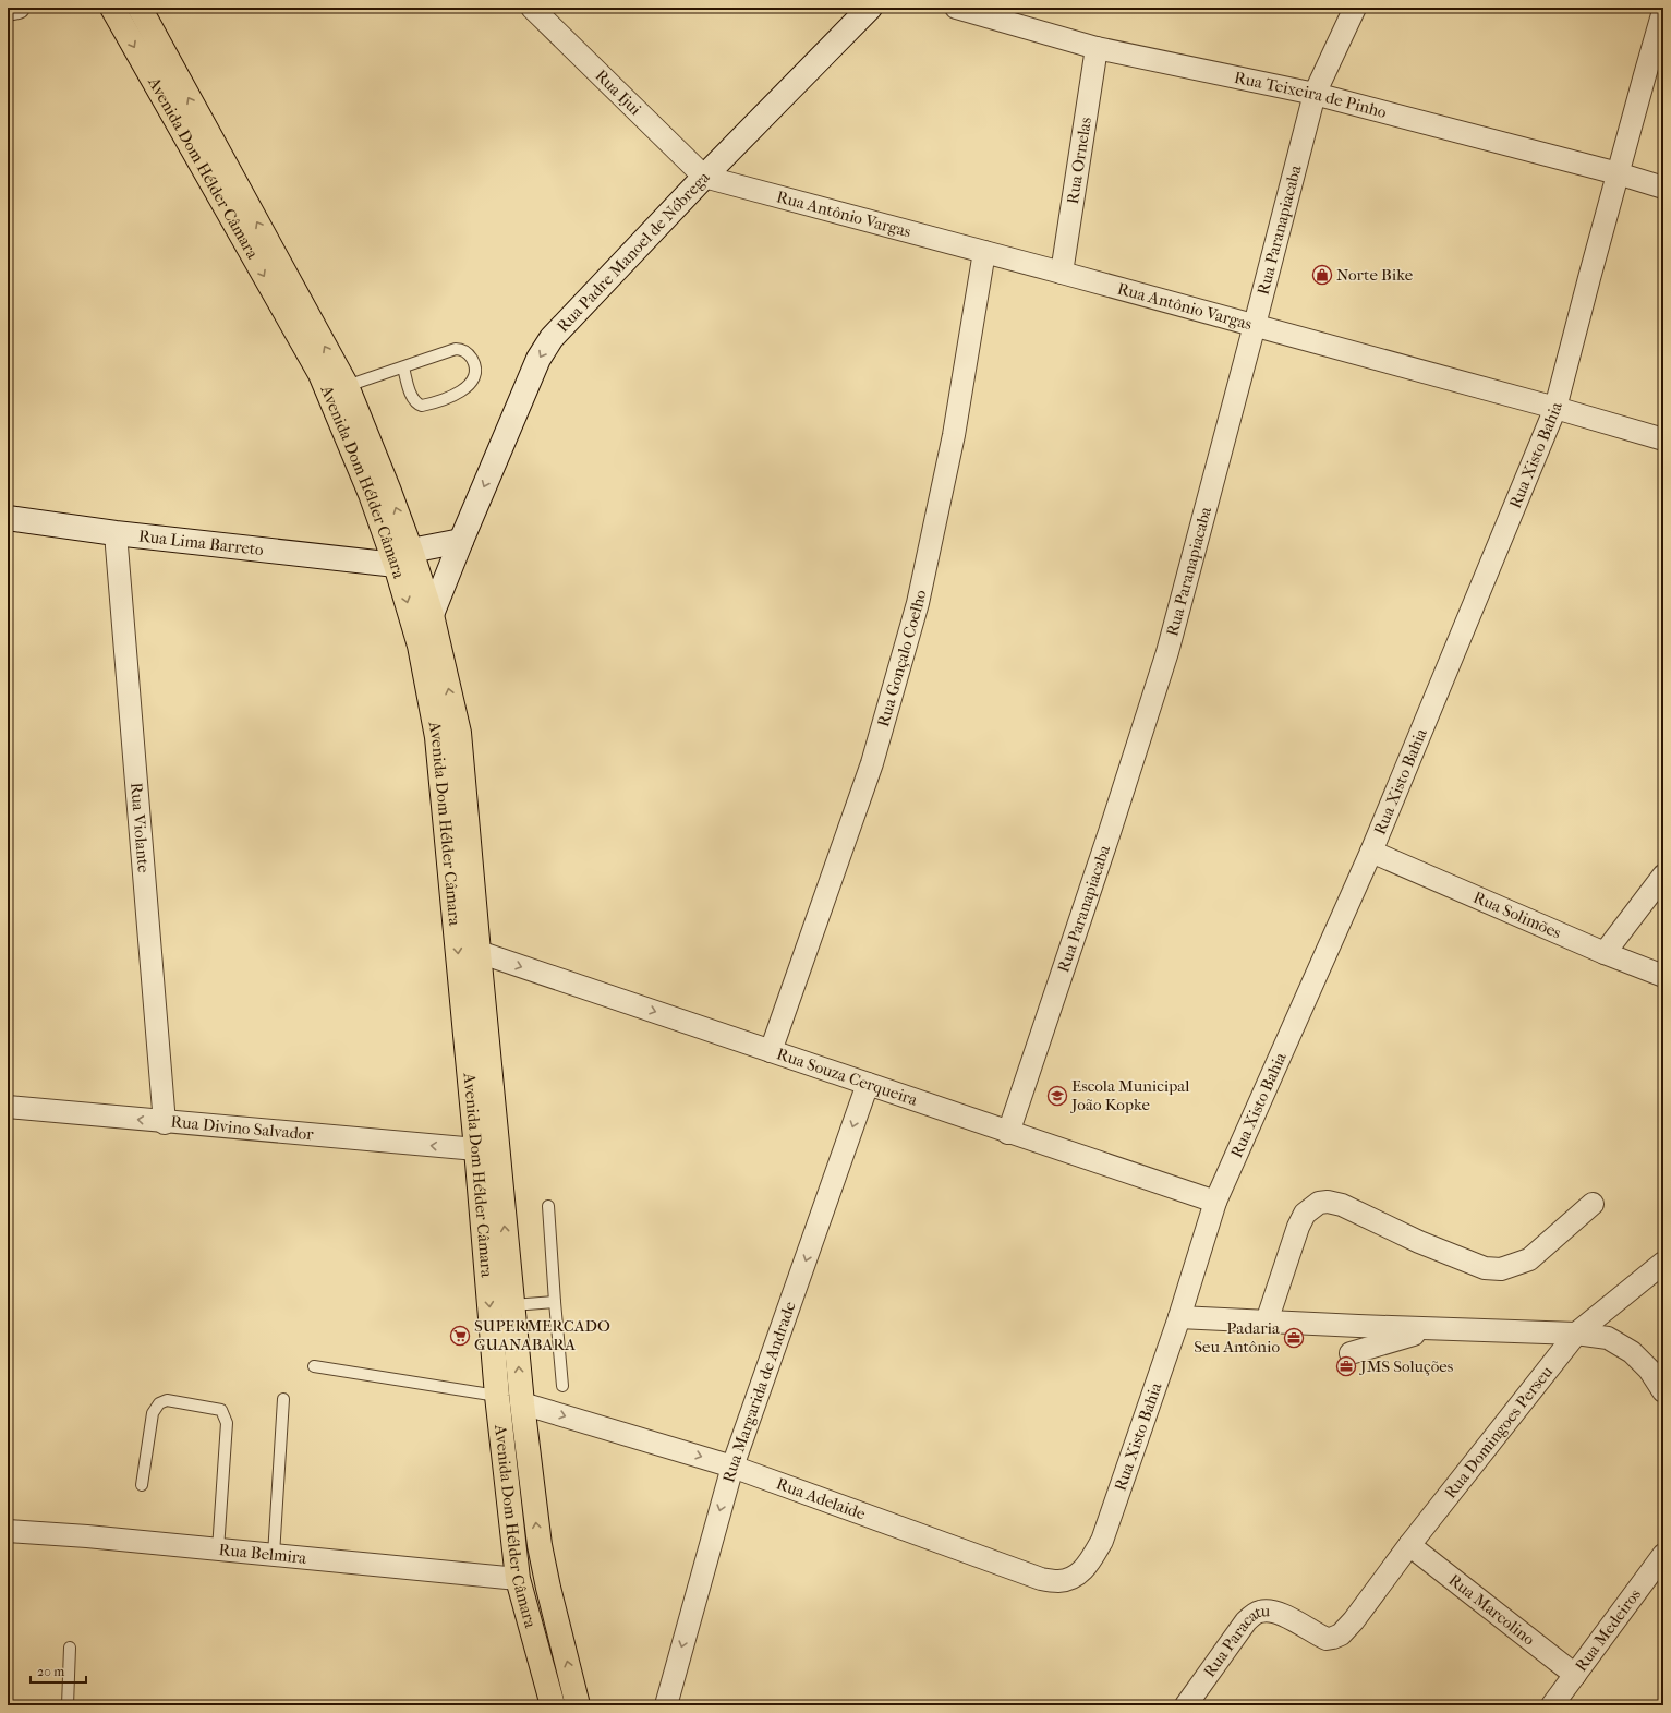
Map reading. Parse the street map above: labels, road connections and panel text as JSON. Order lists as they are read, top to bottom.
{
  "streets": {
    "main road": ["Avenida Dom Hélder Câmara", "Rua Padre Manoel de Nóbrega", "Rua Lima Barreto"],
    "street": [
      "Rua Ijui",
      "Rua Teixeira de Pinho",
      "Rua Ornelas",
      "Rua Antônio Vargas",
      "Rua Paranapiacaba",
      "Rua Xisto Bahia",
      "Rua Gonçalo Coelho",
      "Rua Violante",
      "Rua Solimões",
      "Rua Souza Cerqueira",
      "Rua Divino Salvador",
      "Rua Margarida de Andrade",
      "Rua Domingoes Perseu",
      "Rua Adelaide",
      "Rua Belmira",
      "Rua Marcolino",
      "Rua Medeiros",
      "Rua Paracatu"
    ]
  },
  "crossings": [
    ["Rua Ijui", "Rua Antônio Vargas"],
    ["Rua Ijui", "Rua Padre Manoel de Nóbrega"],
    ["Rua Teixeira de Pinho", "Rua Ornelas"],
    ["Rua Teixeira de Pinho", "Rua Paranapiacaba"],
    ["Rua Teixeira de Pinho", "Rua Xisto Bahia"],
    ["Rua Ornelas", "Rua Antônio Vargas"],
    ["Avenida Dom Hélder Câmara", "Rua Padre Manoel de Nóbrega"],
    ["Avenida Dom Hélder Câmara", "Rua Lima Barreto"],
    ["Avenida Dom Hélder Câmara", "Rua Souza Cerqueira"],
    ["Avenida Dom Hélder Câmara", "Rua Divino Salvador"],
    ["Avenida Dom Hélder Câmara", "Rua Adelaide"],
    ["Avenida Dom Hélder Câmara", "Rua Belmira"],
    ["Rua Antônio Vargas", "Rua Paranapiacaba"],
    ["Rua Antônio Vargas", "Rua Padre Manoel de Nóbrega"],
    ["Rua Antônio Vargas", "Rua Xisto Bahia"],
    ["Rua Antônio Vargas", "Rua Gonçalo Coelho"],
    ["Rua Paranapiacaba", "Rua Souza Cerqueira"],
    ["Rua Xisto Bahia", "Rua Solimões"],
    ["Rua Xisto Bahia", "Rua Souza Cerqueira"],
    ["Rua Xisto Bahia", "Rua Adelaide"],
    ["Rua Lima Barreto", "Rua Violante"],
    ["Rua Gonçalo Coelho", "Rua Souza Cerqueira"],
    ["Rua Violante", "Rua Divino Salvador"],
    ["Rua Souza Cerqueira", "Rua Margarida de Andrade"],
    ["Rua Margarida de Andrade", "Rua Adelaide"],
    ["Rua Domingoes Perseu", "Rua Marcolino"],
    ["Rua Domingoes Perseu", "Rua Paracatu"],
    ["Rua Marcolino", "Rua Medeiros"]
  ],
  "one_way": [
    "Rua Padre Manoel de Nóbrega",
    "Rua Souza Cerqueira",
    "Rua Divino Salvador",
    "Rua Margarida de Andrade"
  ],
  "places": {
    "shop": ["Norte Bike"],
    "school or university": ["Escola Municipal João Kopke"],
    "supermarket": ["SUPERMERCADO GUANABARA"],
    "office": ["Padaria Seu Antônio", "JMS Soluções"]
  },
  "scale_bar": "20 m"
}
